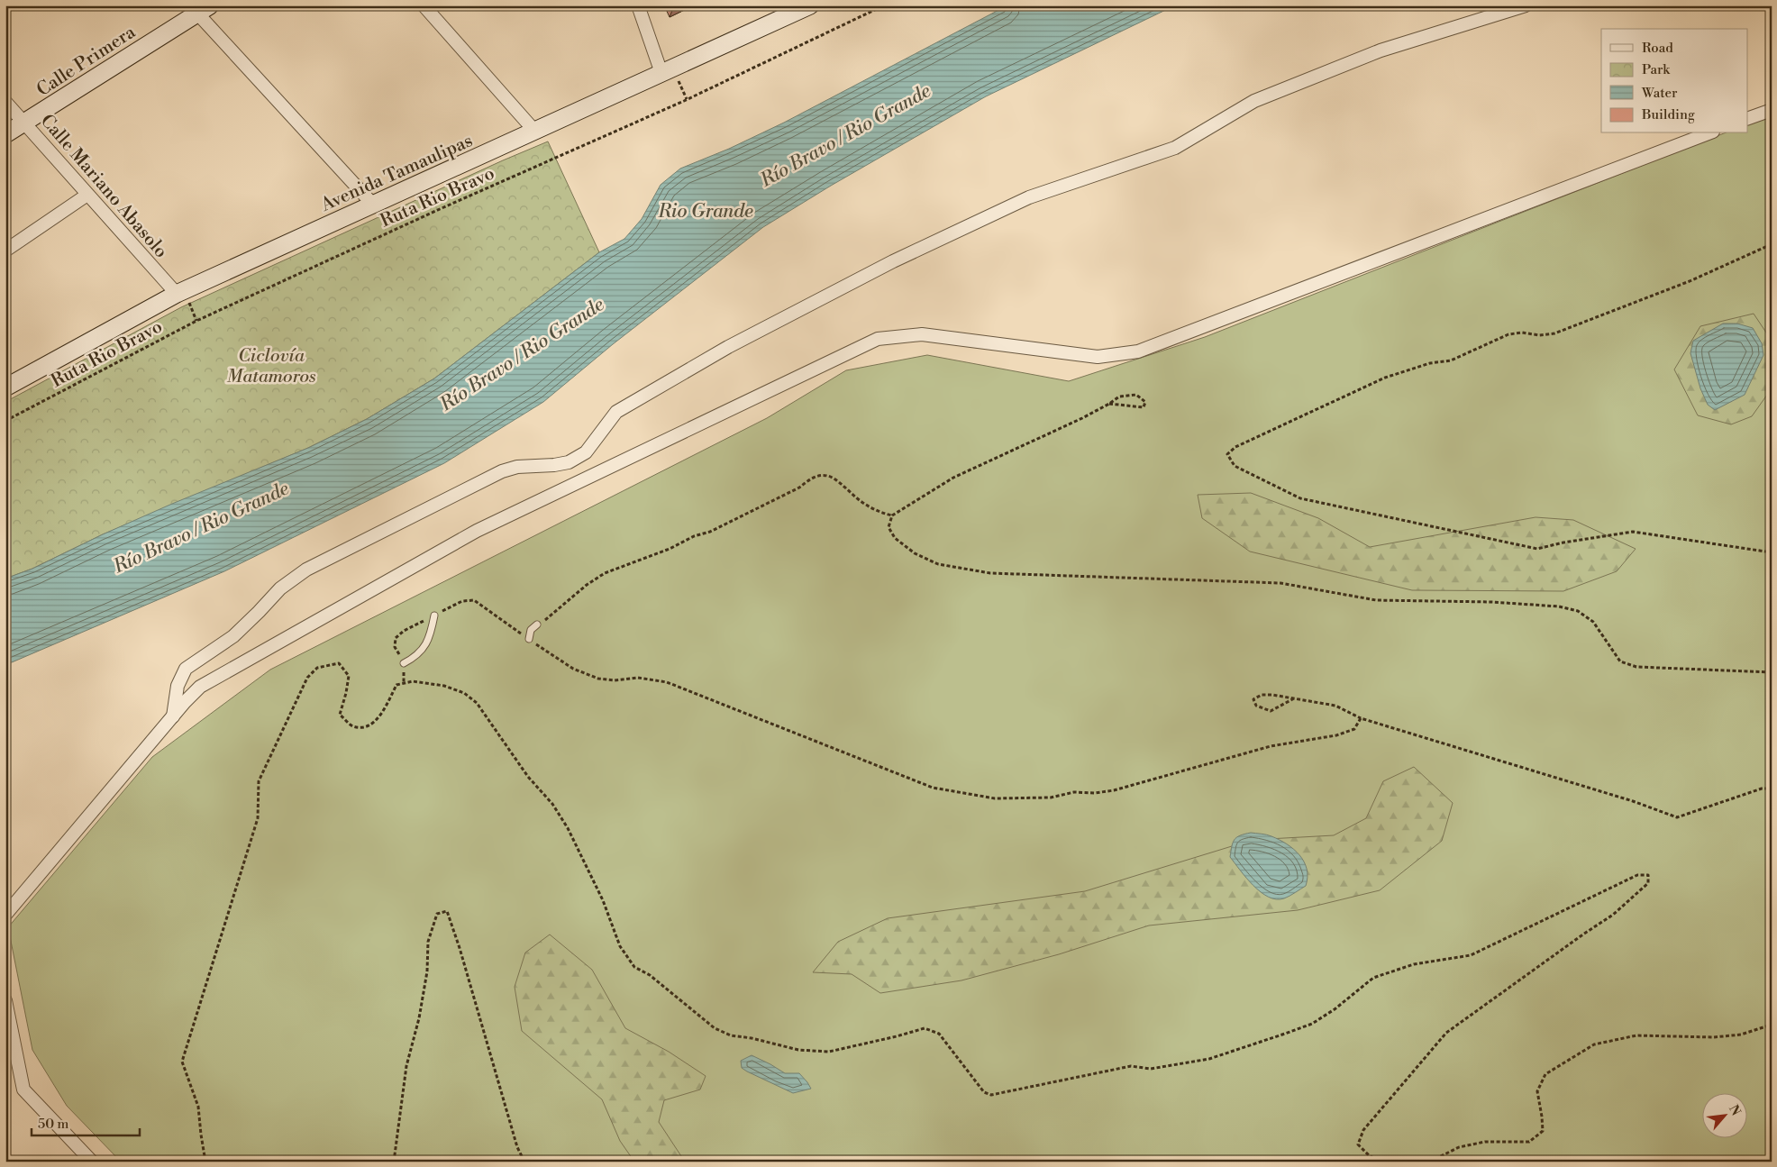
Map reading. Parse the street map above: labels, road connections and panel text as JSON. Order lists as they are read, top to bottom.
{
  "streets": {
    "street": ["Calle Primera", "Avenida Tamaulipas", "Calle Mariano Abasolo"],
    "path": ["Ruta Rio Bravo"]
  },
  "crossings": [
    ["Calle Primera", "Calle Mariano Abasolo"],
    ["Avenida Tamaulipas", "Calle Mariano Abasolo"]
  ],
  "water": ["Río Bravo / Rio Grande", "Rio Grande"],
  "parks": ["Ciclovía Matamoros"],
  "legend": [
    "Road",
    "Park",
    "Water",
    "Building"
  ],
  "scale_bar": "50 m",
  "north": "top right"
}
